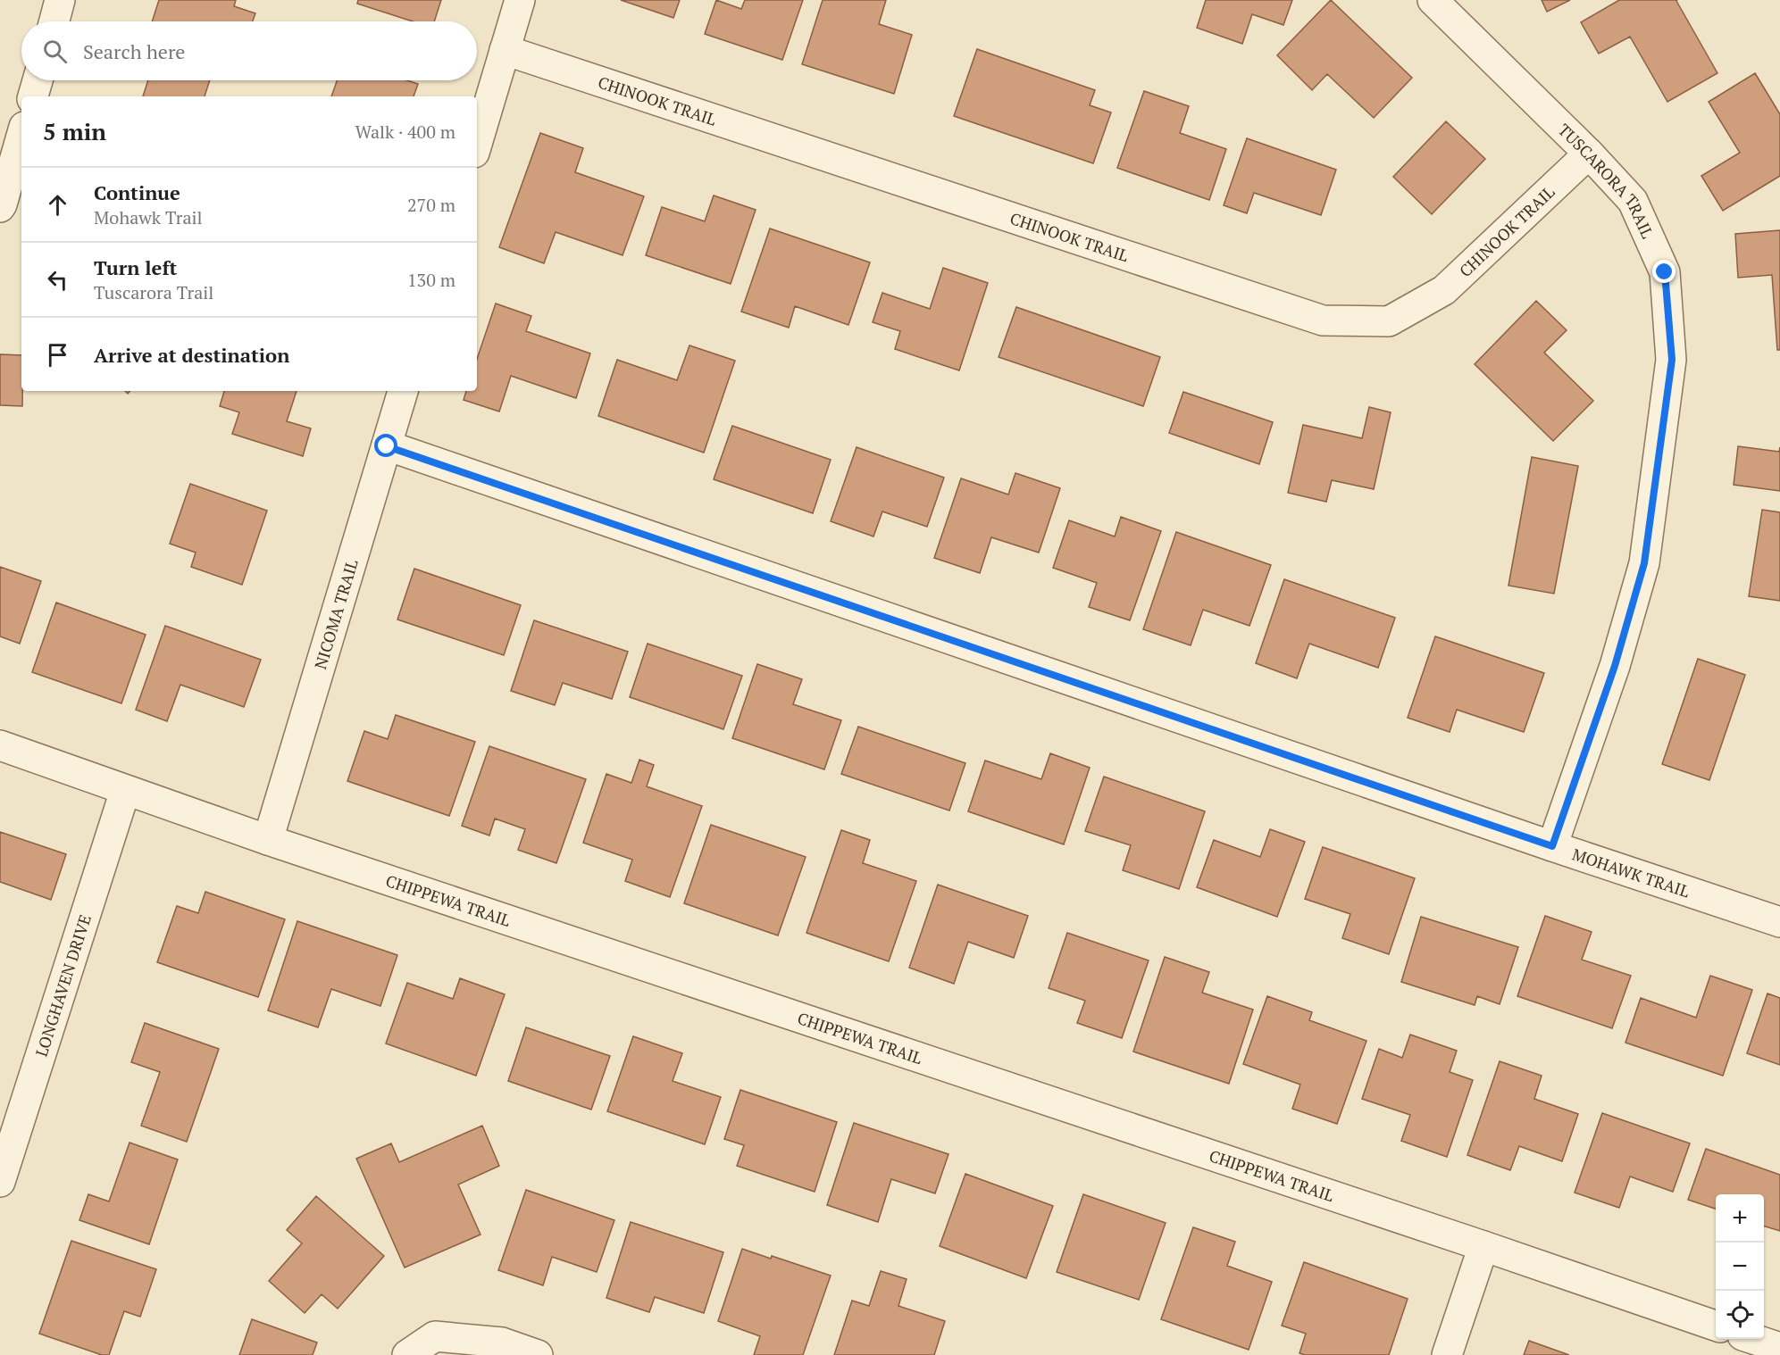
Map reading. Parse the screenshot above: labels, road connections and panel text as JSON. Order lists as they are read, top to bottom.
{
  "streets": {
    "street": [
      "CHINOOK TRAIL",
      "TUSCARORA TRAIL",
      "NICOMA TRAIL",
      "MOHAWK TRAIL",
      "CHIPPEWA TRAIL",
      "LONGHAVEN DRIVE"
    ]
  },
  "crossings": [
    ["CHINOOK TRAIL", "TUSCARORA TRAIL"],
    ["TUSCARORA TRAIL", "MOHAWK TRAIL"],
    ["NICOMA TRAIL", "MOHAWK TRAIL"],
    ["NICOMA TRAIL", "CHIPPEWA TRAIL"],
    ["CHIPPEWA TRAIL", "LONGHAVEN DRIVE"]
  ],
  "page": {
    "search": "Search here",
    "heading": ["5 min", "Walk · 400 m"],
    "list": [
      ["Continue", "Mohawk Trail", "270 m"],
      ["Turn left", "Tuscarora Trail", "130 m"],
      "Arrive at destination"
    ],
    "map_buttons": ["+", "−"]
  }
}
